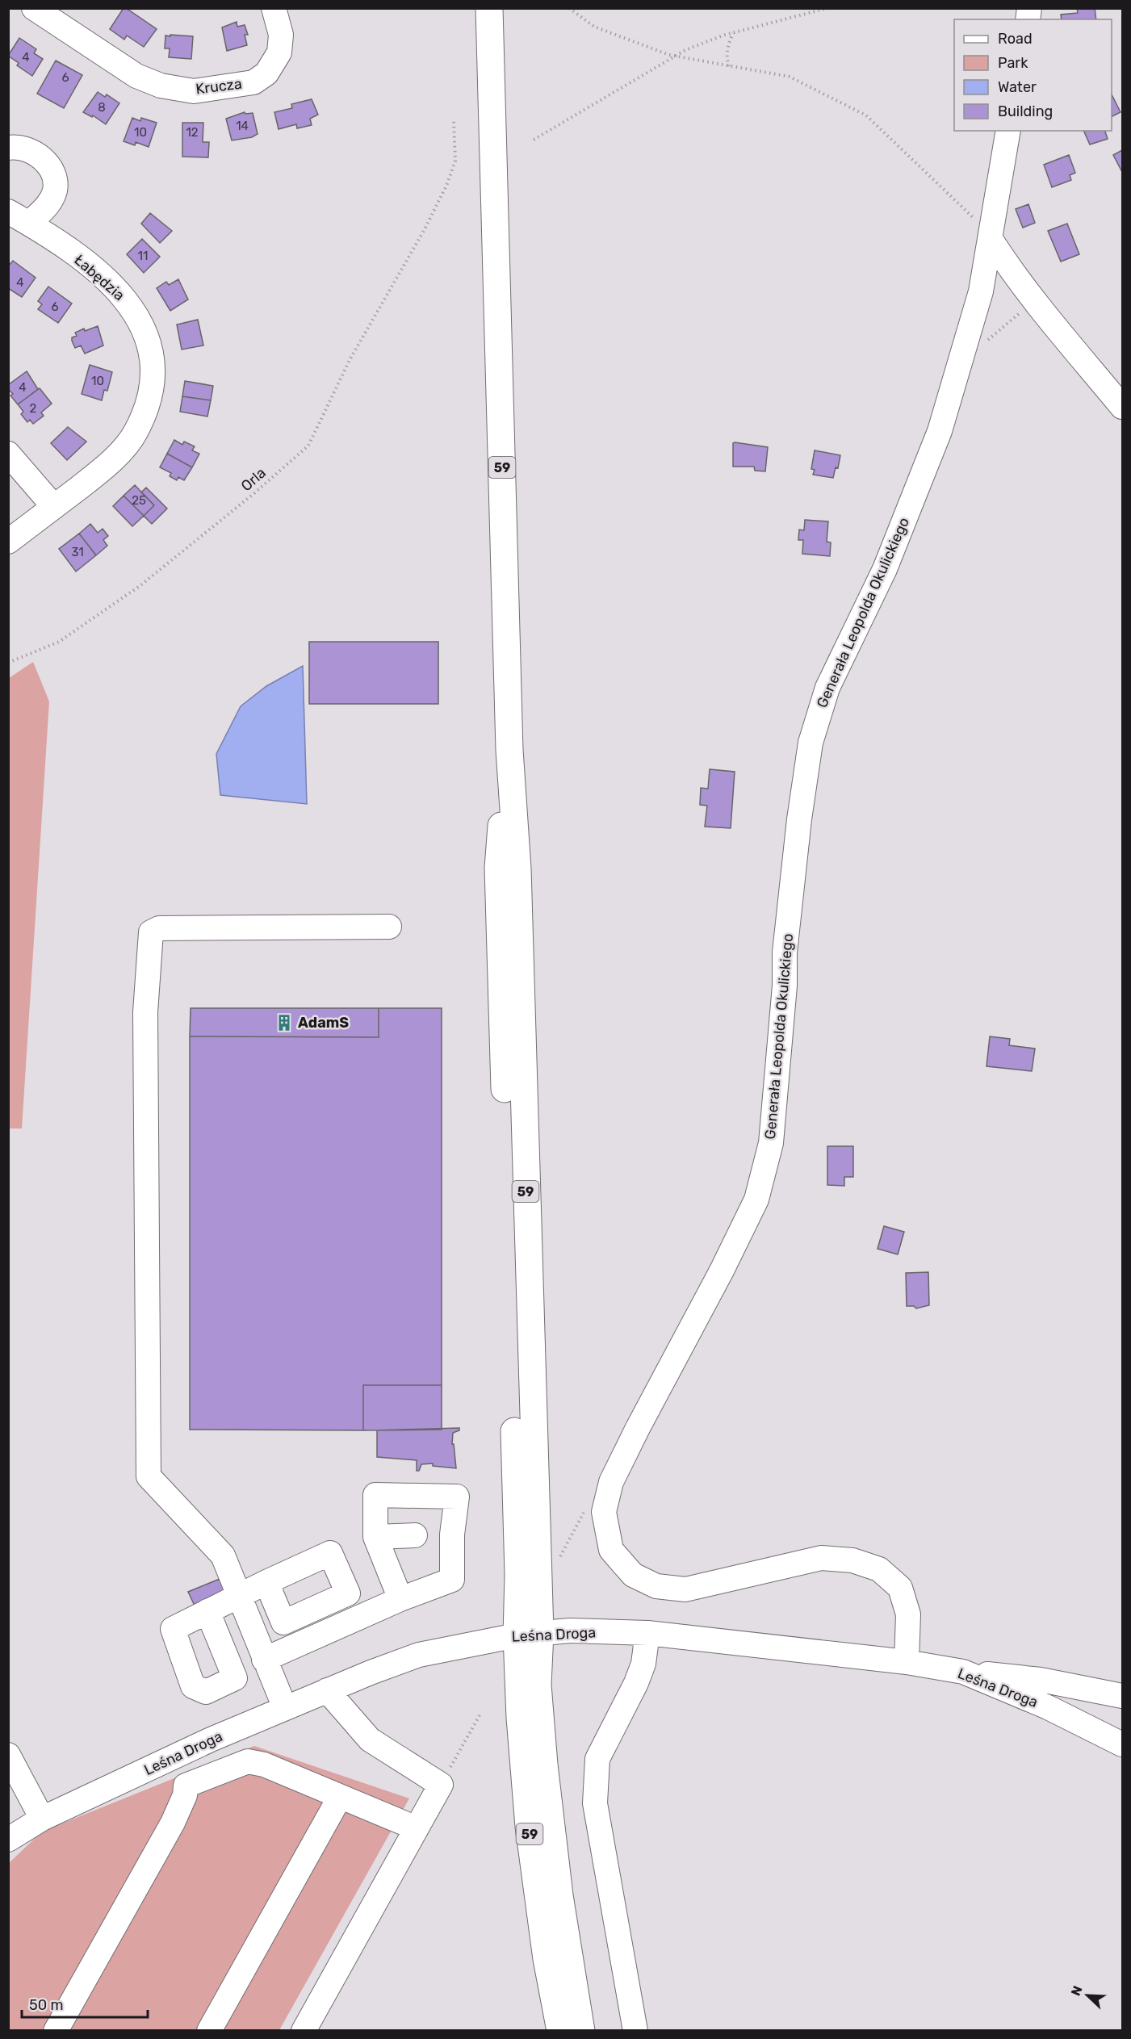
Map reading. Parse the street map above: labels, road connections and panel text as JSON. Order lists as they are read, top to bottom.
{
  "streets": {
    "main road": ["59"],
    "street": [
      "Krucza",
      "Łabędzia",
      "Generała Leopolda Okulickiego",
      "Leśna Droga"
    ],
    "path": ["Orla"]
  },
  "crossings": [
    ["59", "Leśna Droga"],
    ["Generała Leopolda Okulickiego", "Leśna Droga"]
  ],
  "places": {
    "building": ["AdamS"]
  },
  "house_numbers": [
    "4",
    "6",
    "8",
    "14",
    "10",
    "12",
    "11",
    "4",
    "6",
    "10",
    "4",
    "2",
    "25",
    "31"
  ],
  "legend": [
    "Road",
    "Park",
    "Water",
    "Building"
  ],
  "scale_bar": "50 m",
  "north": "top left"
}
